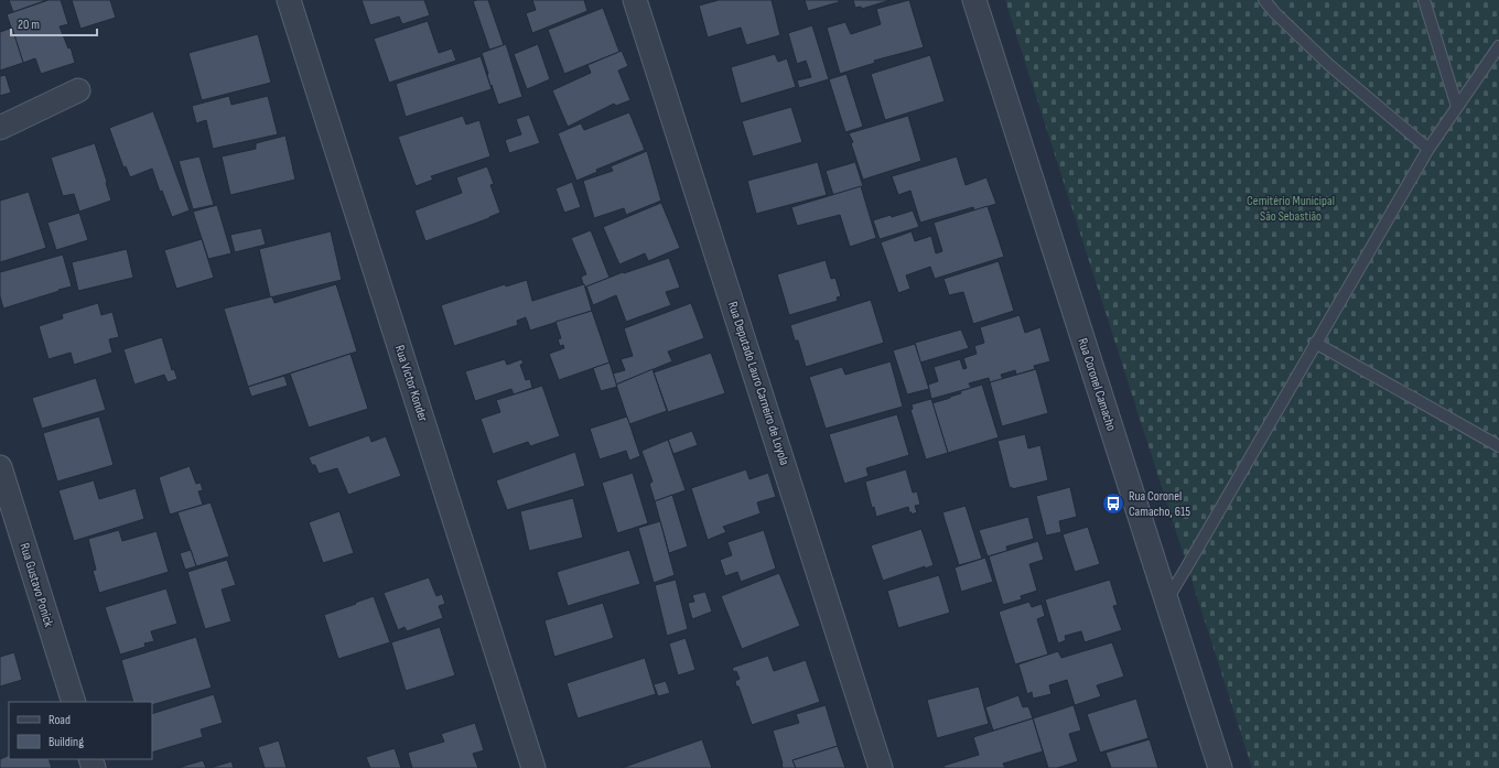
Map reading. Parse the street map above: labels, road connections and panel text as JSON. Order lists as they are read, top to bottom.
{
  "streets": {
    "street": [
      "Rua Victor Konder",
      "Rua Deputado Lauro Carneiro de Loyola",
      "Rua Coronel Camacho",
      "Rua Gustavo Ponick"
    ]
  },
  "parks": ["Cemitério Municipal São Sebastião"],
  "places": {
    "bus stop": ["Rua Coronel Camacho, 615"]
  },
  "legend": ["Road", "Building"],
  "scale_bar": "20 m"
}
